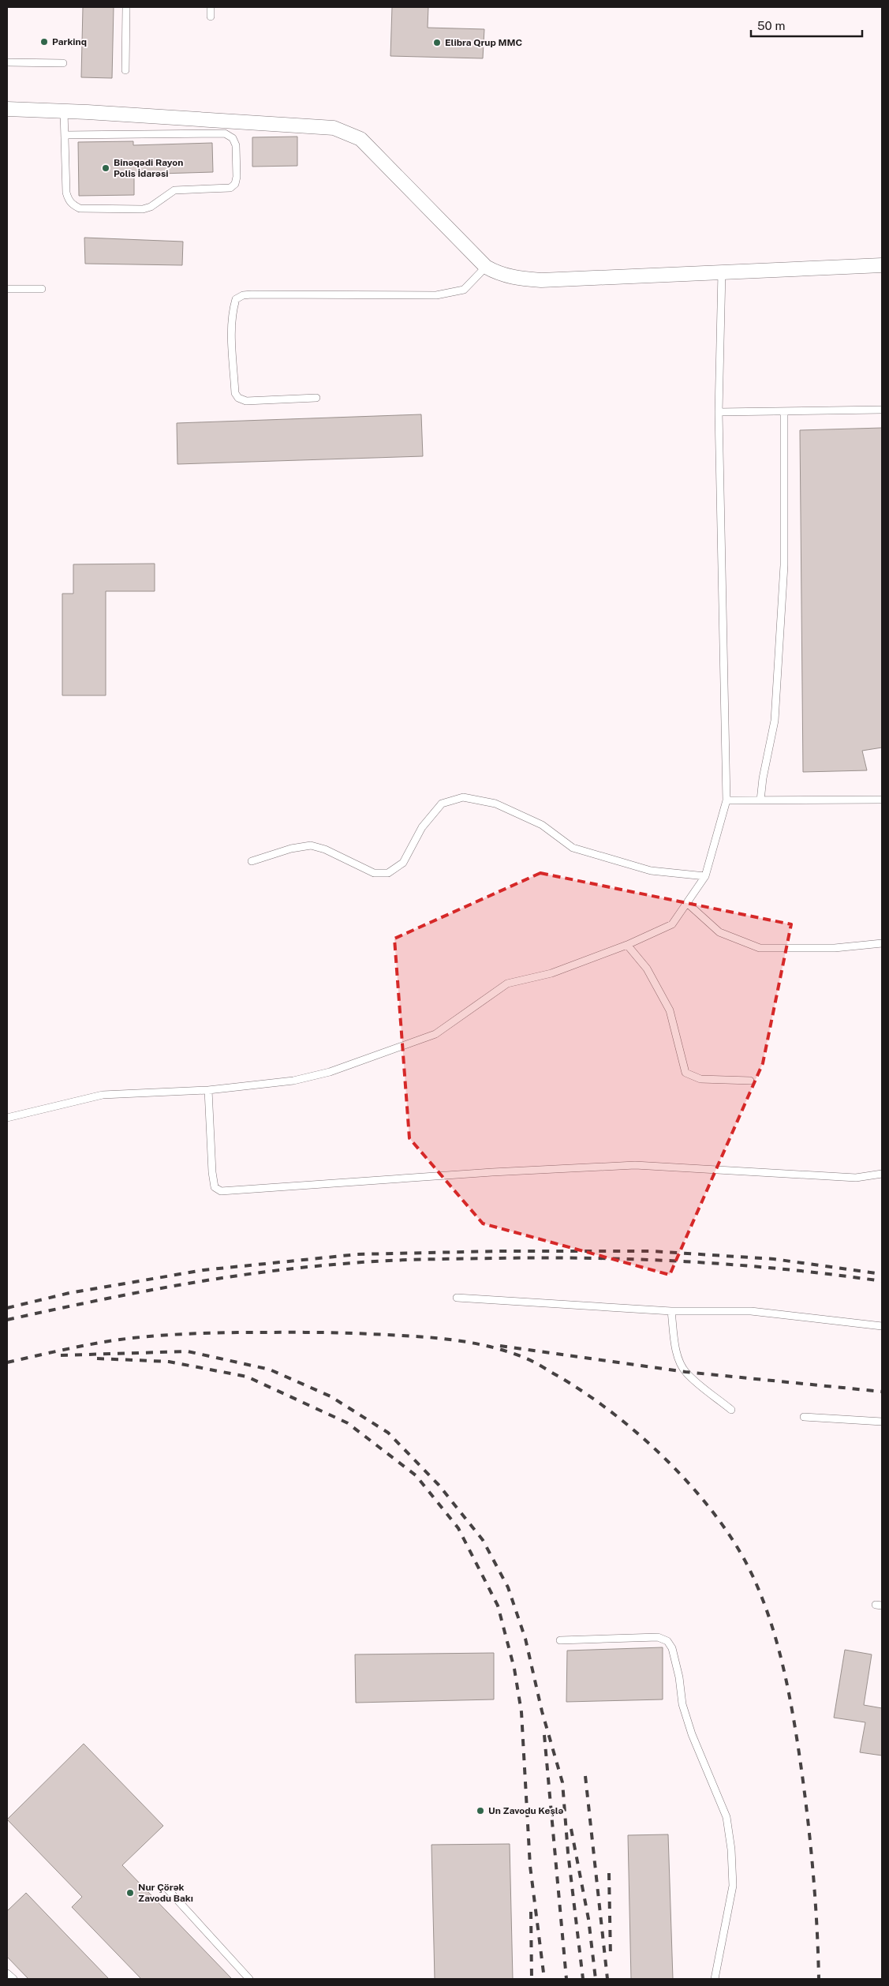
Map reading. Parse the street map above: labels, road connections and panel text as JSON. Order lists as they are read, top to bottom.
{
  "places": [
    "Parkinq",
    "Elibra Qrup MMC",
    "Binəqədi Rayon Polis İdarəsi",
    "Un Zavodu Keşlə",
    "Nur Çörək Zavodu Bakı"
  ],
  "scale_bar": "50 m"
}
